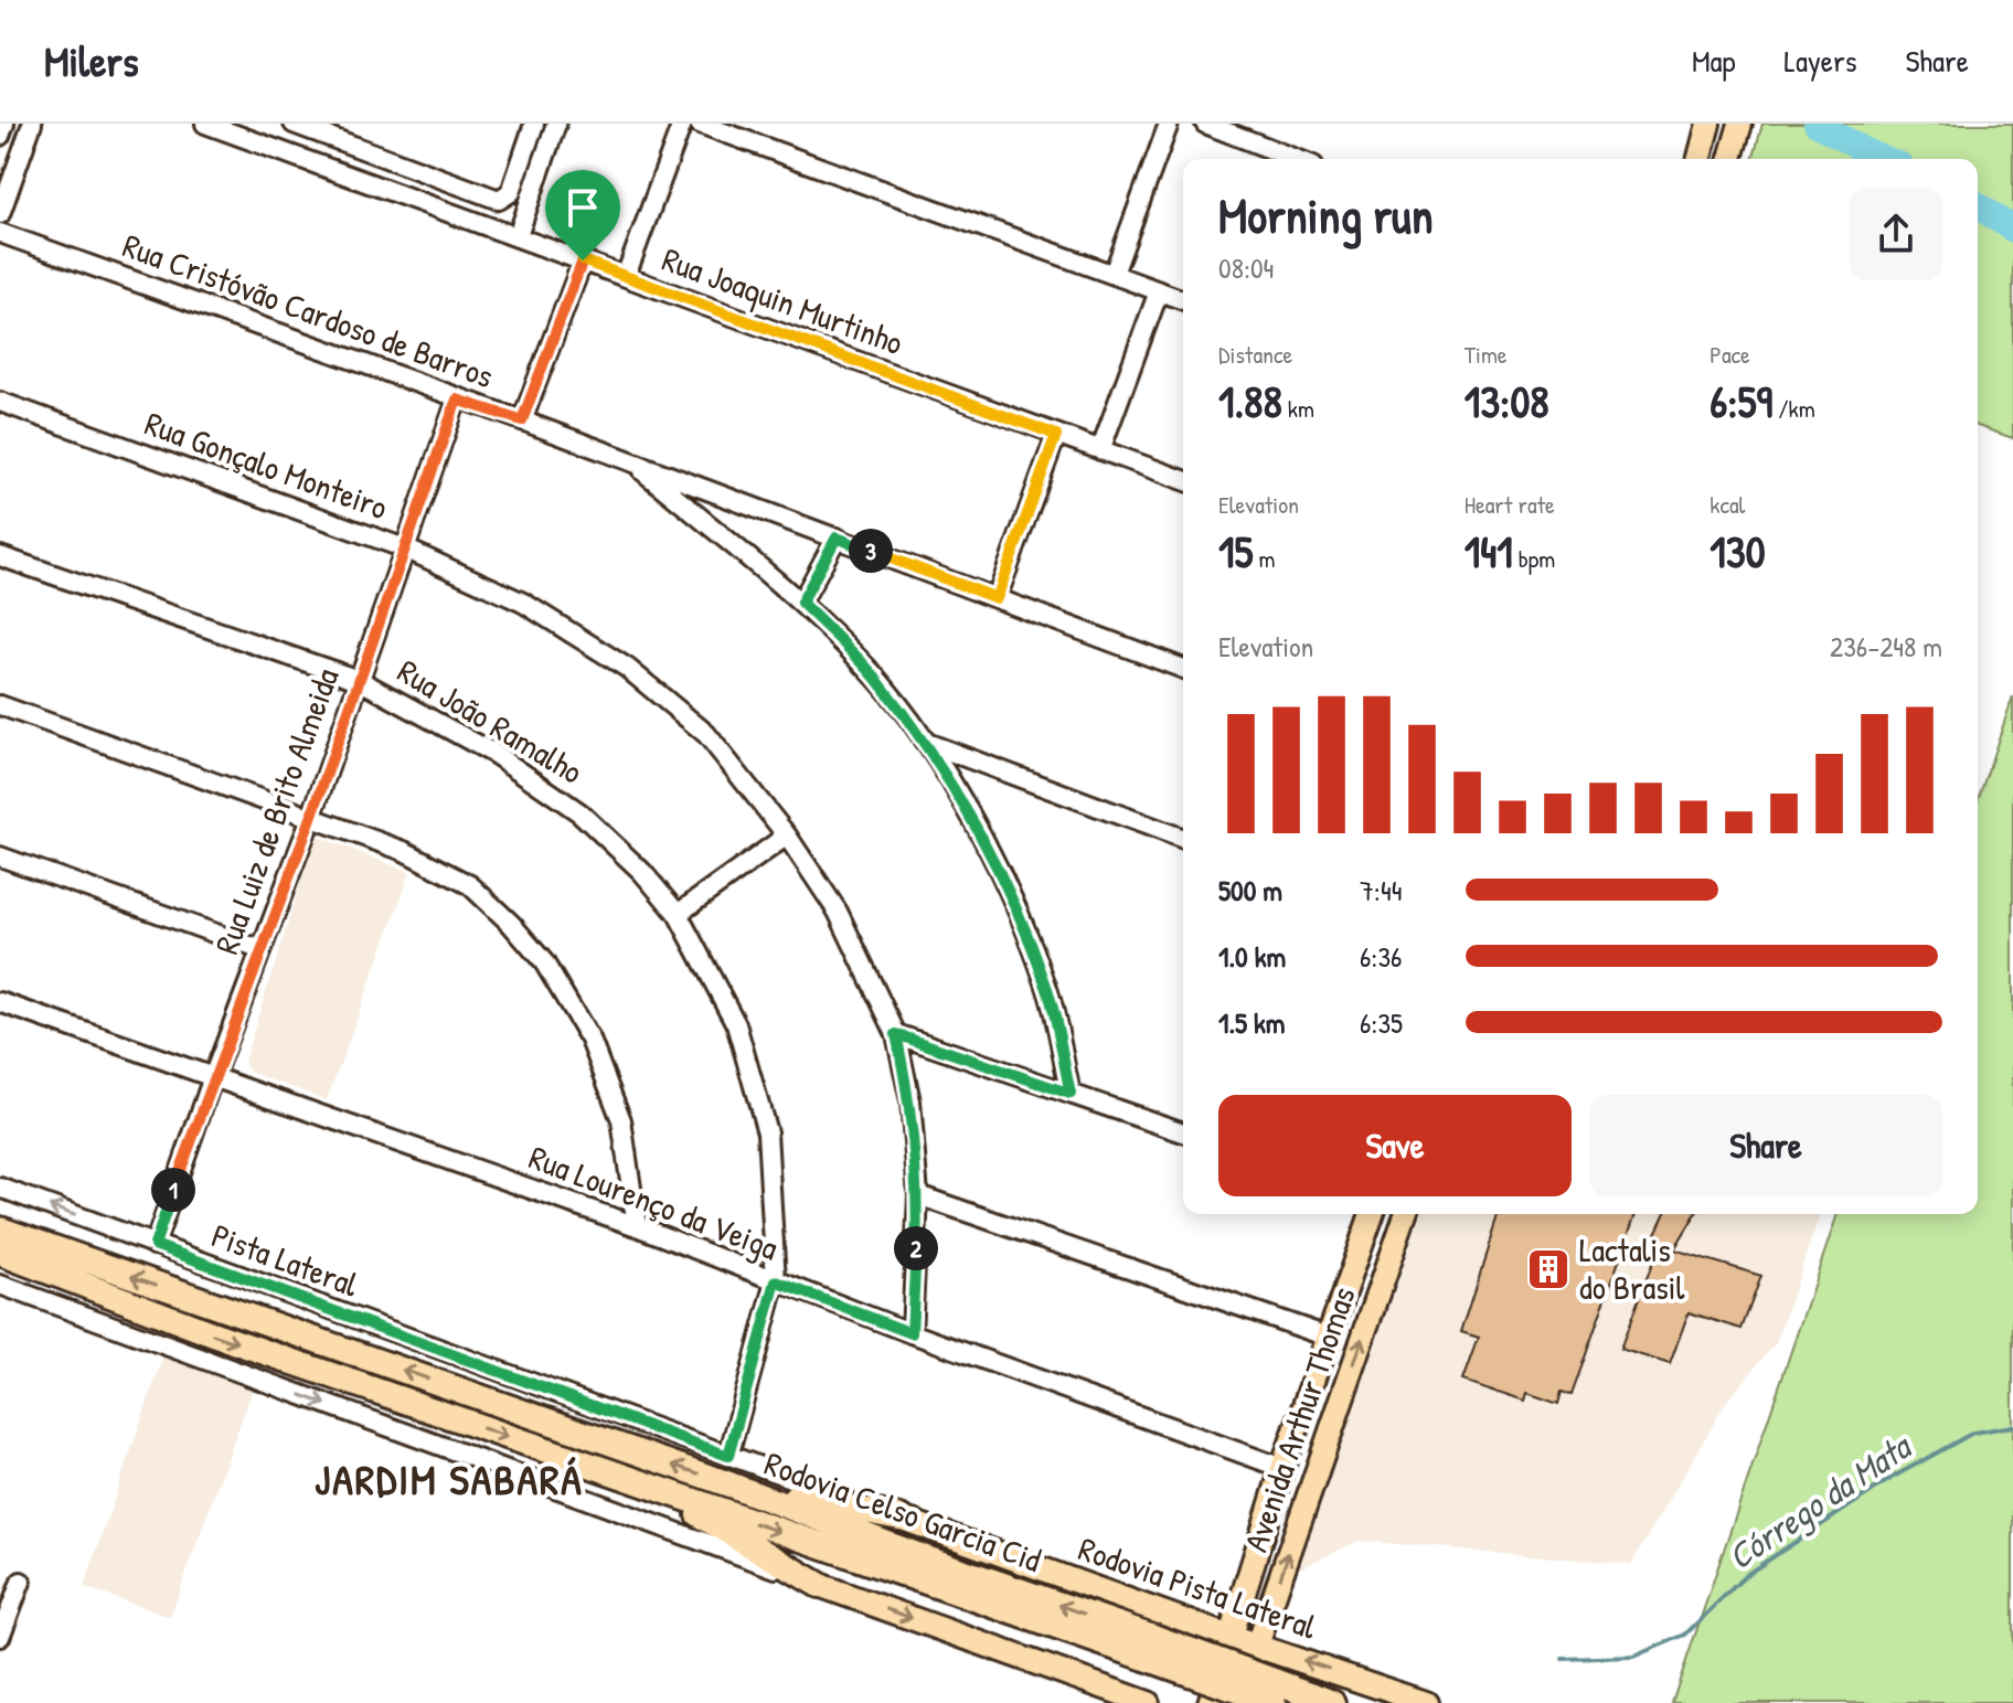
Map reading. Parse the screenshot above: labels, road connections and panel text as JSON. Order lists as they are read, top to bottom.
{
  "streets": {
    "highway": ["Rodovia Celso Garcia Cid"],
    "main road": ["Avenida Arthur Thomas", "Rodovia Pista Lateral"],
    "street": [
      "Rua Joaquin Murtinho",
      "Rua Cristóvão Cardoso de Barros",
      "Rua Gonçalo Monteiro",
      "Rua João Ramalho",
      "Rua Luiz de Brito Almeida",
      "Rua Lourenço da Veiga",
      "Pista Lateral"
    ]
  },
  "crossings": [
    ["Rua Cristóvão Cardoso de Barros", "Rua Luiz de Brito Almeida"],
    ["Rua Gonçalo Monteiro", "Rua Luiz de Brito Almeida"],
    ["Rua Gonçalo Monteiro", "Rua Lourenço da Veiga"],
    ["Rua João Ramalho", "Rua Luiz de Brito Almeida"],
    ["Rua João Ramalho", "Rua Lourenço da Veiga"],
    ["Rua João Ramalho", "Rodovia Pista Lateral"],
    ["Rua Luiz de Brito Almeida", "Rua Lourenço da Veiga"],
    ["Rua Luiz de Brito Almeida", "Pista Lateral"],
    ["Rua Lourenço da Veiga", "Avenida Arthur Thomas"],
    ["Pista Lateral", "Rodovia Pista Lateral"],
    ["Avenida Arthur Thomas", "Rodovia Pista Lateral"]
  ],
  "districts": ["JARDIM SABARÁ"],
  "water": ["Córrego da Mata"],
  "places": {
    "building": ["Lactalis do Brasil"]
  },
  "page": {
    "header": "Milers",
    "nav": ["Map", "Layers", "Share"],
    "heading": ["Morning run", "08:04"],
    "stats": [
      ["Distance", "1.88 km"],
      ["Time", "13:08"],
      ["Pace", "6:59 /km"],
      ["Elevation", "15 m"],
      ["Heart rate", "141 bpm"],
      ["kcal", "130"]
    ],
    "pins": ["3", "1", "2"],
    "chart": ["Elevation", "236–248 m"],
    "list": [
      {
        "name": "500 m",
        "note": "7:44"
      },
      {
        "name": "1.0 km",
        "note": "6:36"
      },
      {
        "name": "1.5 km",
        "note": "6:35"
      }
    ],
    "buttons": ["Save", "Share"]
  }
}
